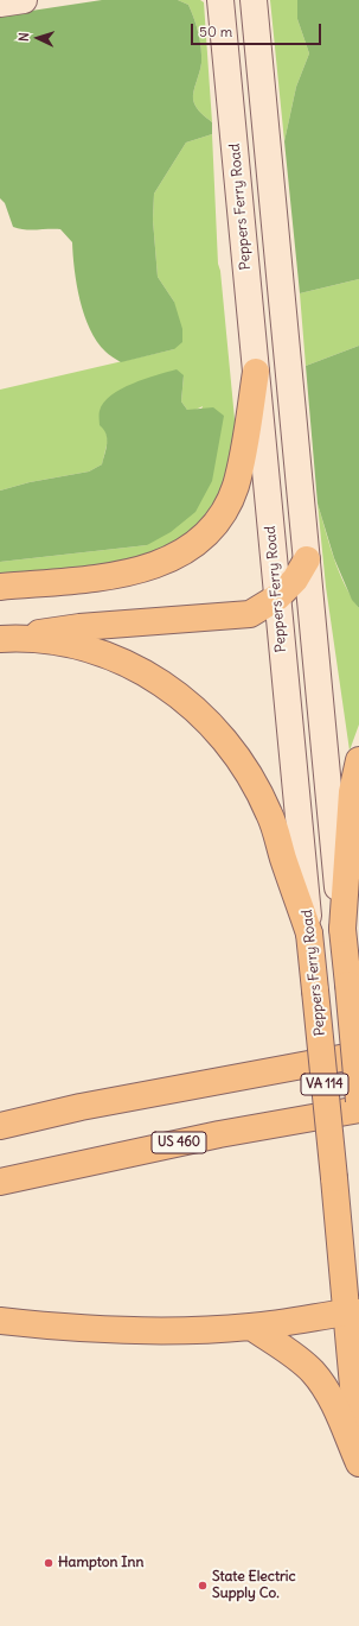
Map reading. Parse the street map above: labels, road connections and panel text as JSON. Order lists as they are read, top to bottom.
{
  "streets": {
    "main road": ["Peppers Ferry Road", "VA 114", "US 460"]
  },
  "crossings": [
    ["Peppers Ferry Road", "VA 114"]
  ],
  "places": ["Hampton Inn", "State Electric Supply Co."],
  "scale_bar": "50 m",
  "north": "left"
}
